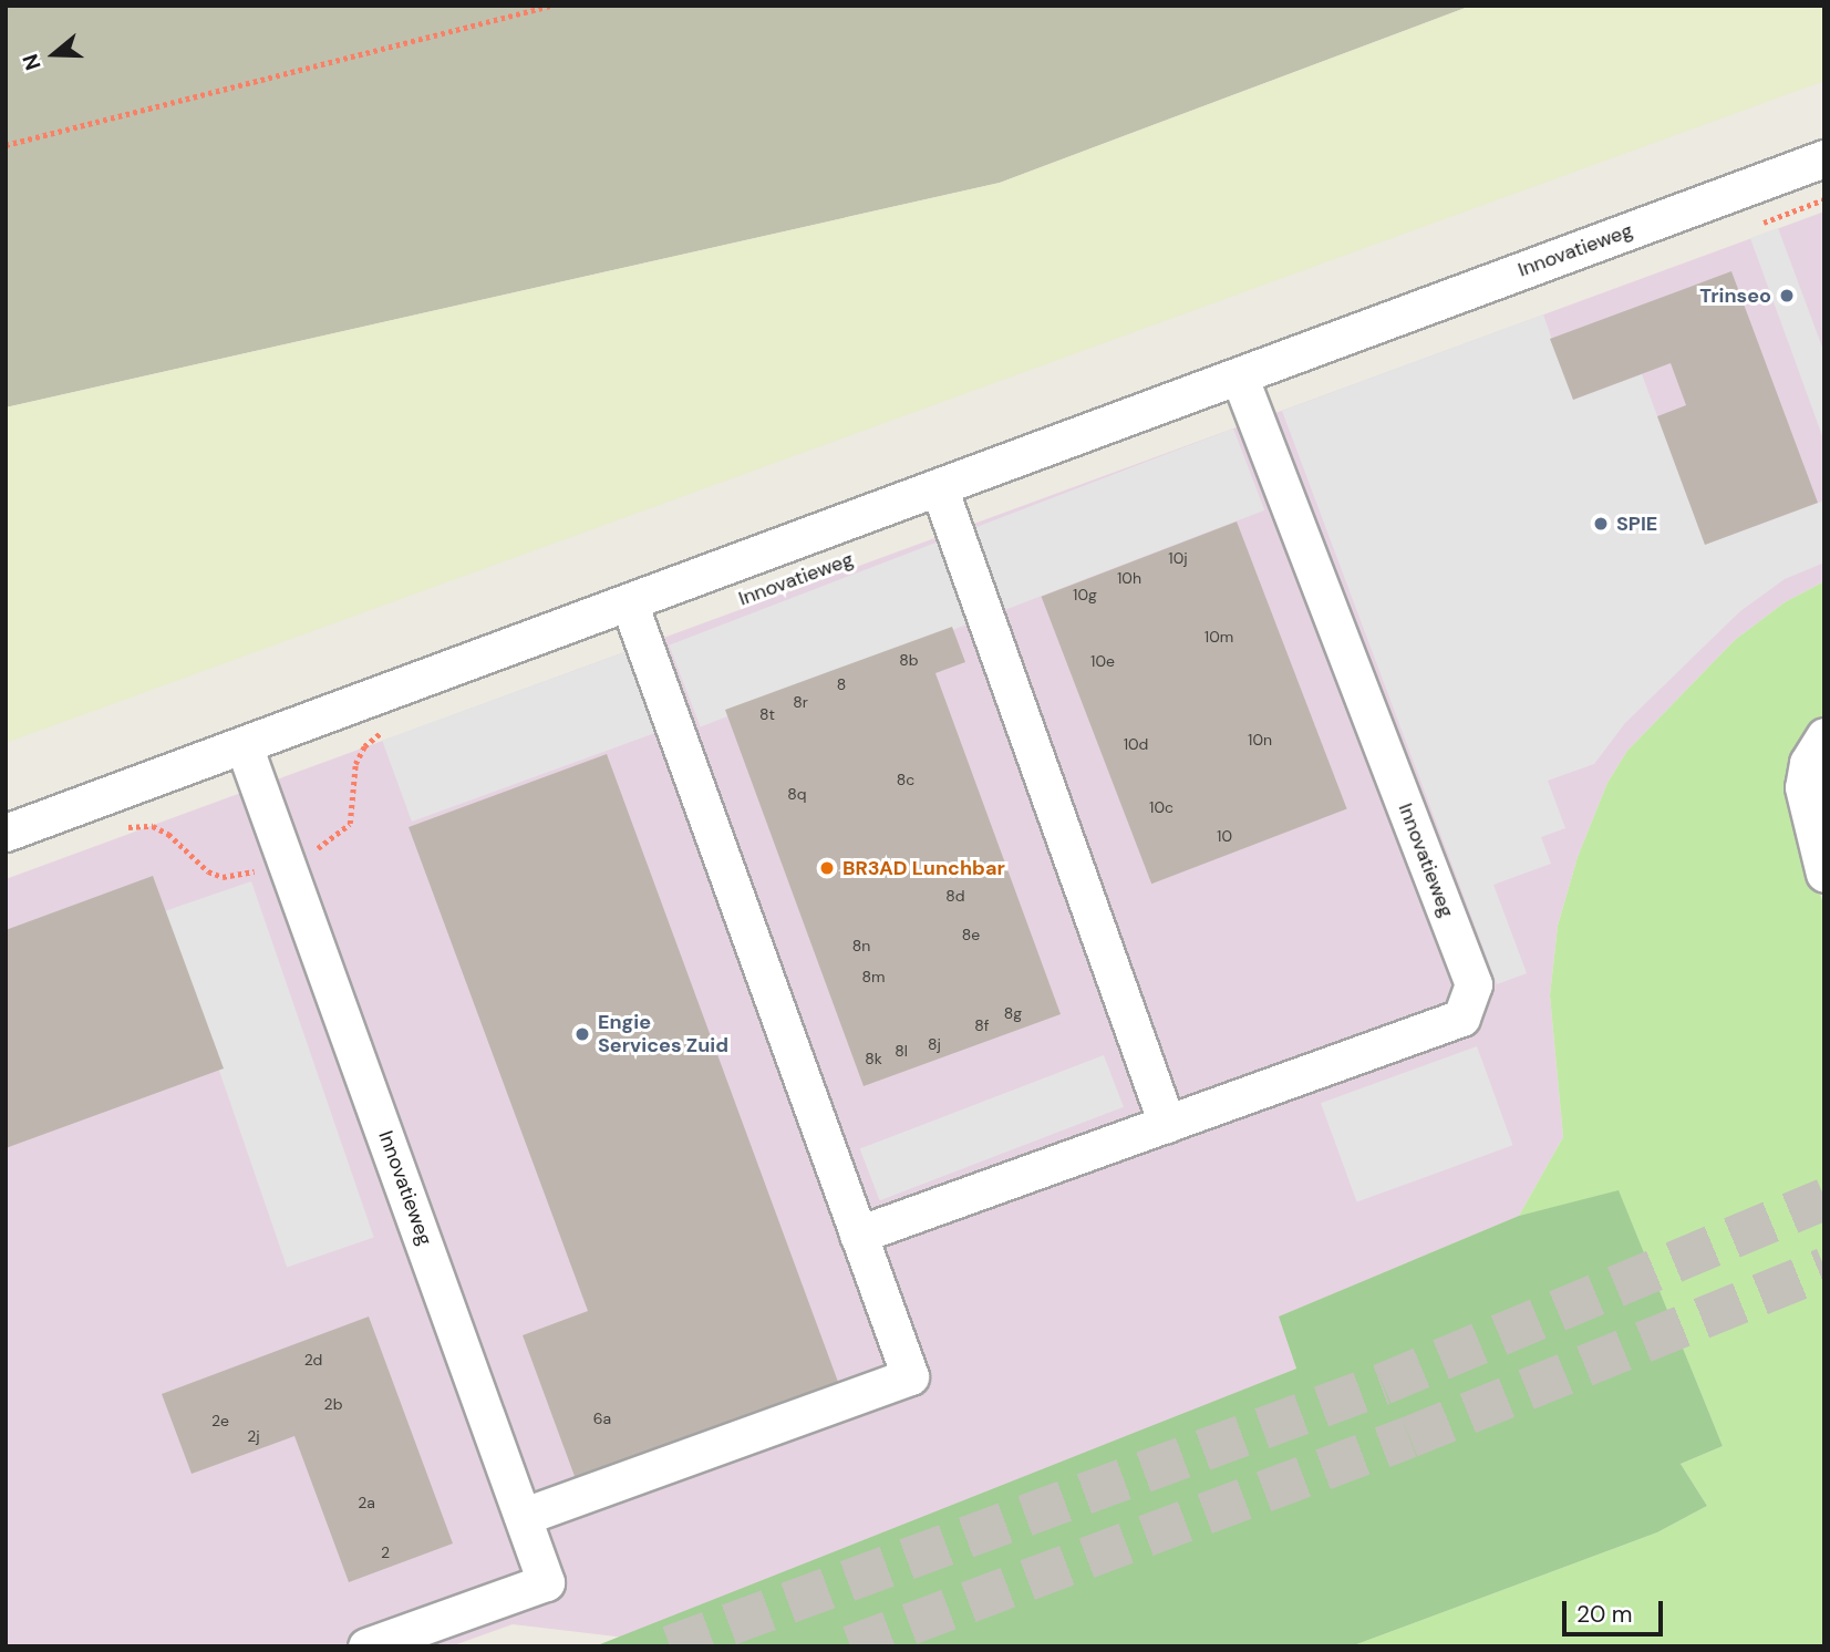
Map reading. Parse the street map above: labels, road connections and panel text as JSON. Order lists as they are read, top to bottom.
{
  "streets": {
    "street": ["Innovatieweg"]
  },
  "places": [
    "Trinseo",
    "SPIE",
    "BR3AD Lunchbar",
    "Engie Services Zuid"
  ],
  "house_numbers": [
    "10j",
    "10h",
    "10g",
    "10m",
    "8b",
    "10e",
    "8",
    "8r",
    "8t",
    "10n",
    "10d",
    "8c",
    "8q",
    "10c",
    "10",
    "8d",
    "8e",
    "8n",
    "8m",
    "8g",
    "8f",
    "8j",
    "8l",
    "8k",
    "2d",
    "2b",
    "6a",
    "2e",
    "2j",
    "2a",
    "2"
  ],
  "scale_bar": "20 m",
  "north": "left"
}
